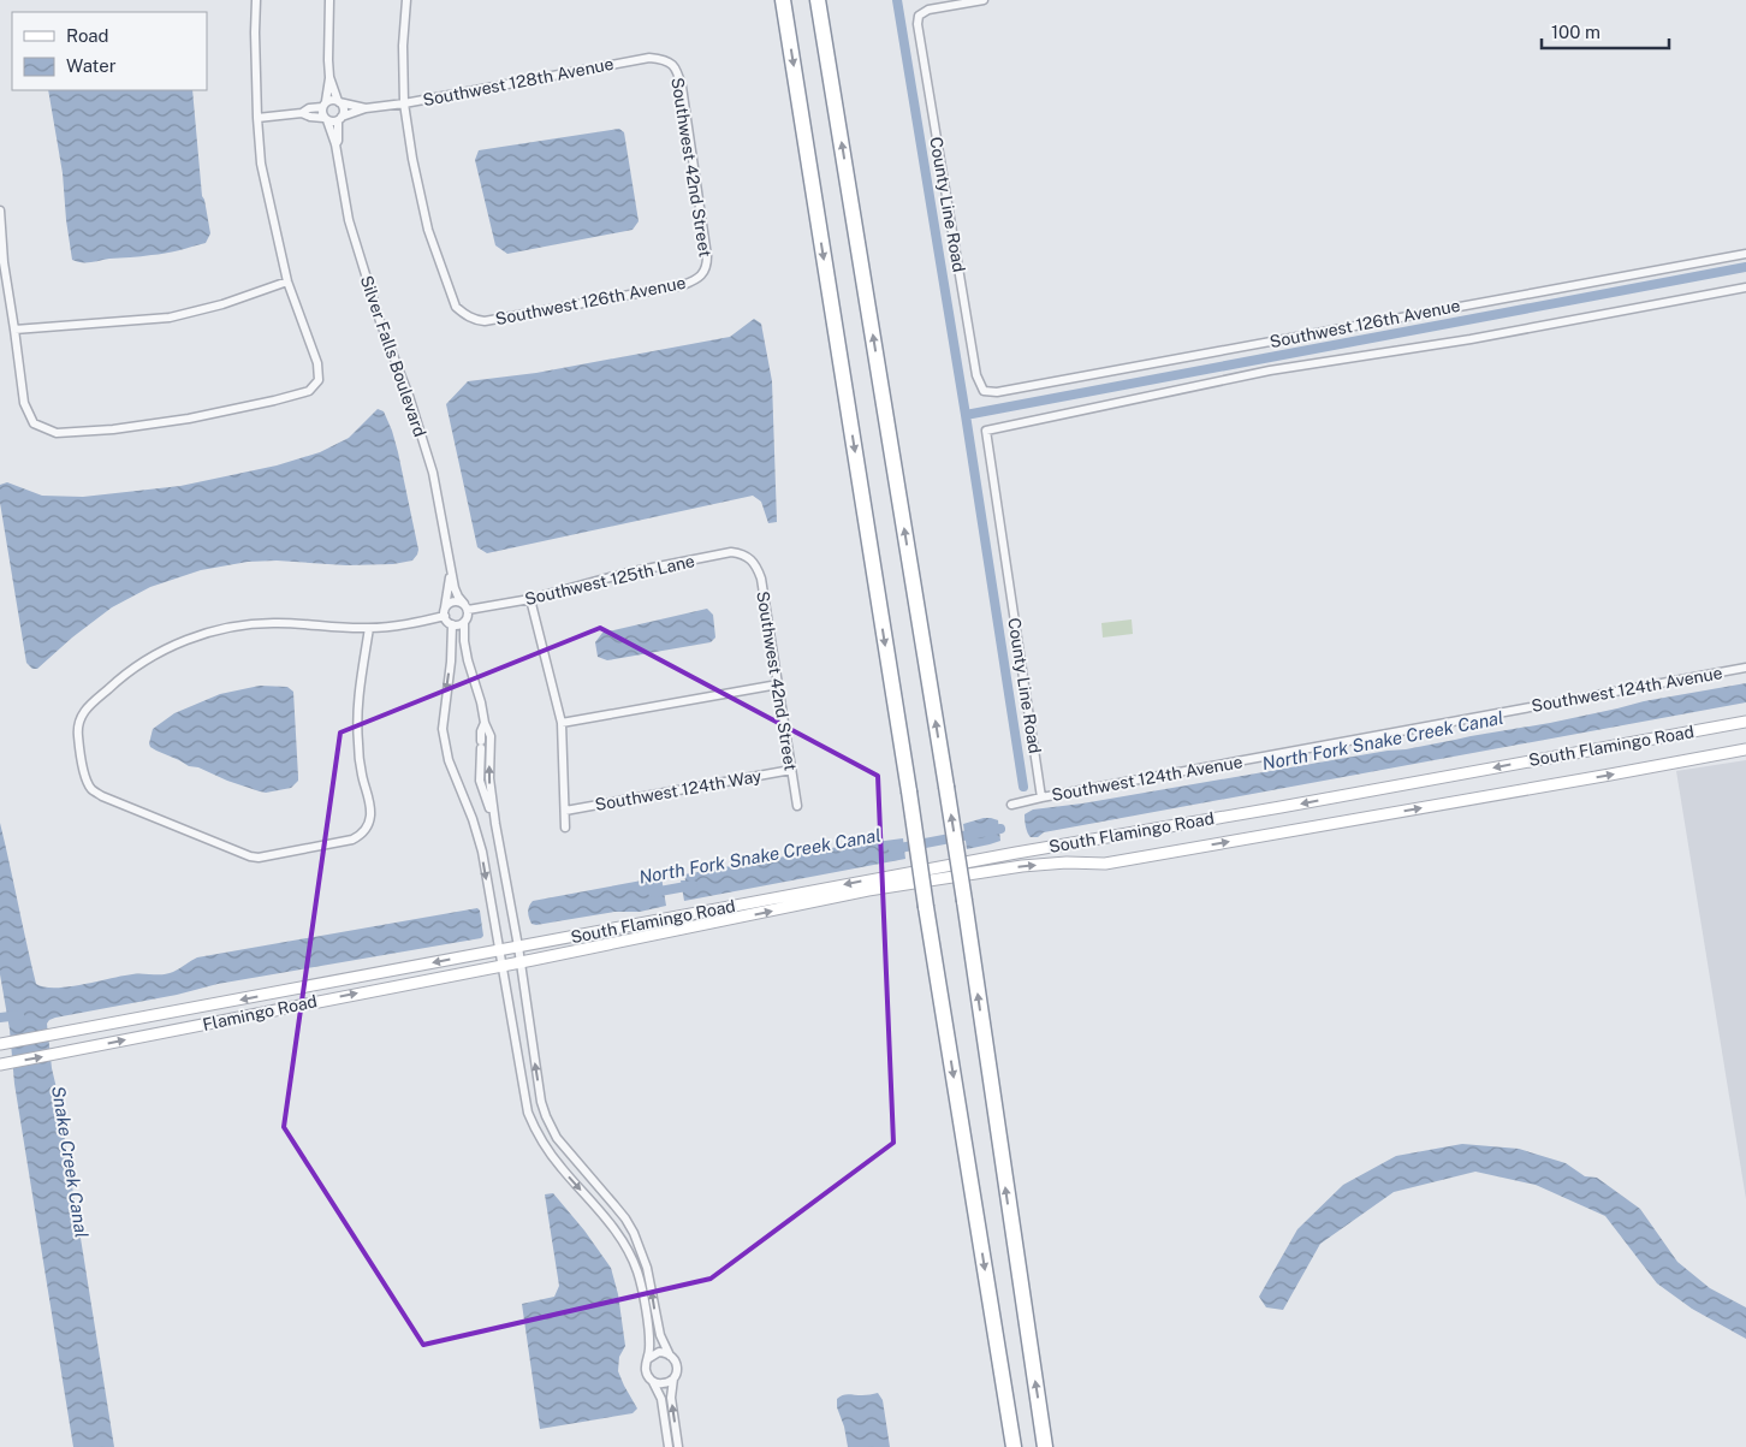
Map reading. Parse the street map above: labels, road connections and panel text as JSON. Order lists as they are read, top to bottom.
{
  "streets": {
    "main road": ["South Flamingo Road", "Flamingo Road"],
    "street": [
      "Southwest 128th Avenue",
      "Southwest 42nd Street",
      "County Line Road",
      "Southwest 126th Avenue",
      "Silver Falls Boulevard",
      "Southwest 125th Lane",
      "Southwest 124th Avenue",
      "Southwest 124th Way"
    ]
  },
  "crossings": [
    ["Southwest 128th Avenue", "Southwest 42nd Street"],
    ["Southwest 128th Avenue", "Southwest 126th Avenue"],
    ["Southwest 128th Avenue", "Silver Falls Boulevard"],
    ["Southwest 42nd Street", "Southwest 126th Avenue"],
    ["Southwest 42nd Street", "Southwest 125th Lane"],
    ["Southwest 42nd Street", "Southwest 124th Way"],
    ["County Line Road", "Southwest 126th Avenue"],
    ["County Line Road", "Southwest 124th Avenue"],
    ["Silver Falls Boulevard", "Southwest 125th Lane"],
    ["South Flamingo Road", "Flamingo Road"]
  ],
  "water": ["North Fork Snake Creek Canal", "Snake Creek Canal"],
  "legend": ["Road", "Water"],
  "scale_bar": "100 m"
}
